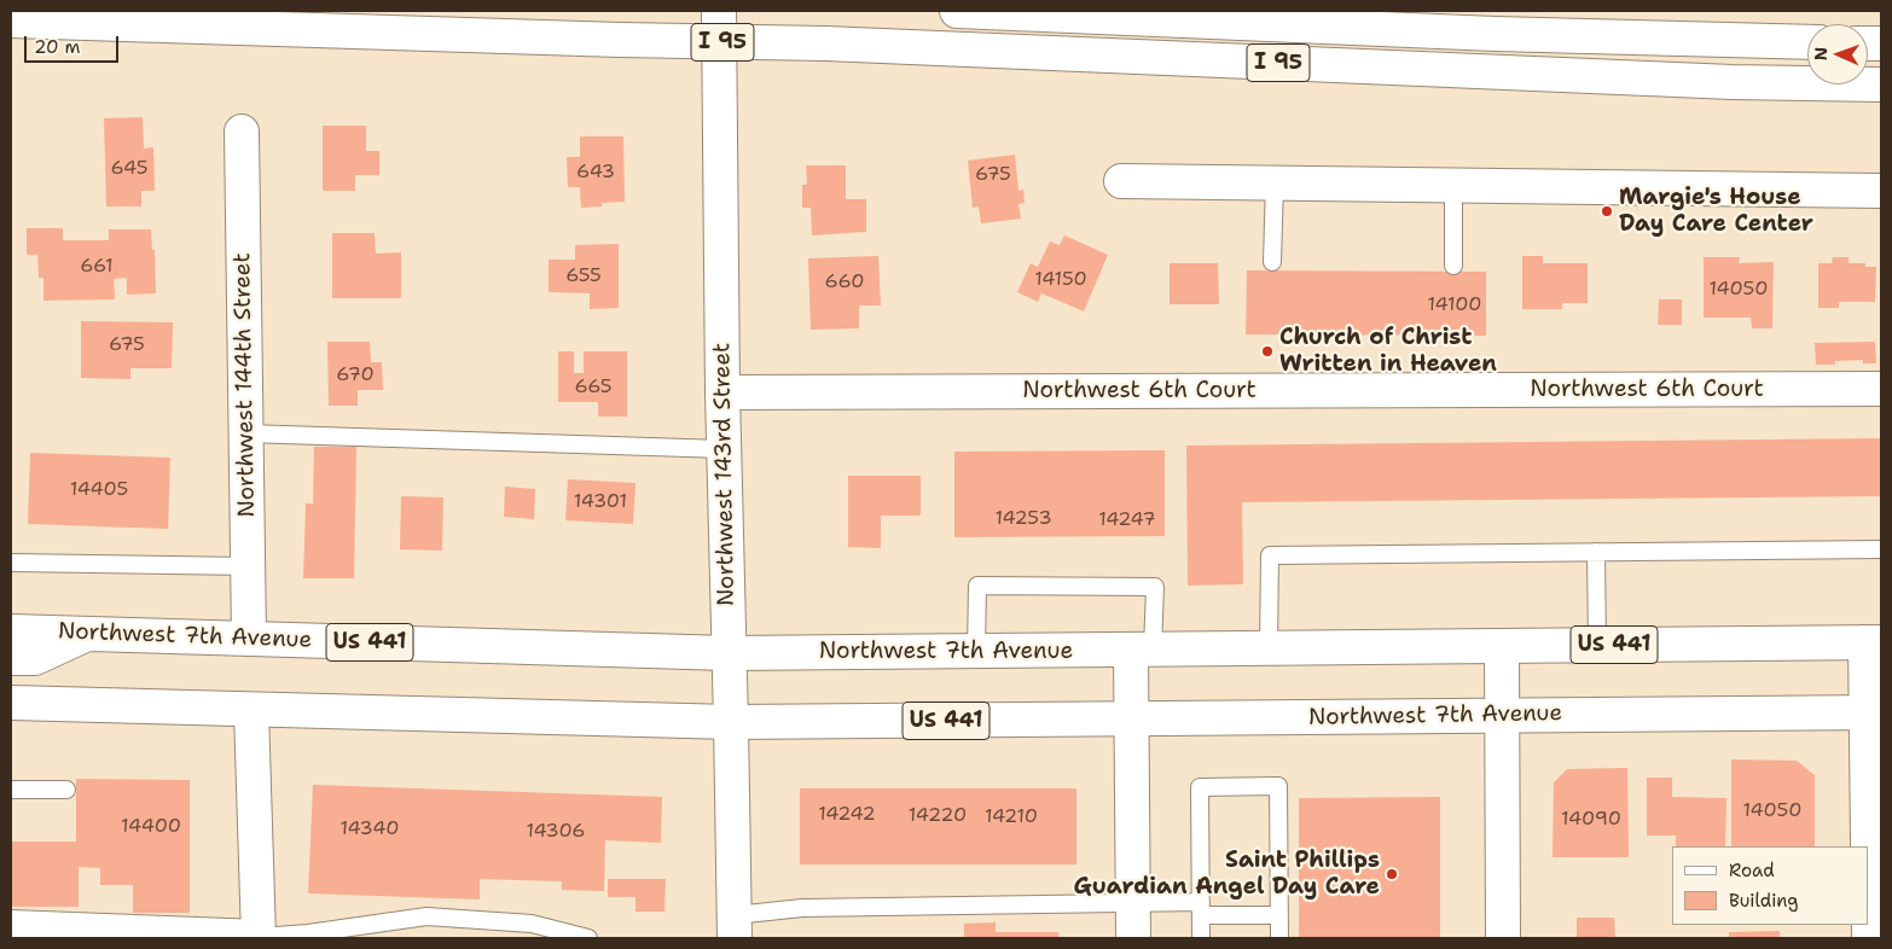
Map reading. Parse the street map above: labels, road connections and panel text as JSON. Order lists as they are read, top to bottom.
{
  "streets": {
    "main road": [
      "I 95",
      "Northwest 144th Street",
      "Northwest 6th Court",
      "Northwest 143rd Street",
      "Northwest 7th Avenue",
      "US 441"
    ]
  },
  "crossings": [
    ["Northwest 144th Street", "Northwest 7th Avenue"],
    ["Northwest 6th Court", "Northwest 143rd Street"],
    ["Northwest 143rd Street", "Northwest 7th Avenue"]
  ],
  "places": ["Margie's House Day Care Center", "Church of Christ Written in Heaven", "Saint Phillips Guardian Angel Day Care"],
  "house_numbers": [
    "645",
    "643",
    "675",
    "661",
    "655",
    "14150",
    "660",
    "14050",
    "14100",
    "675",
    "670",
    "665",
    "14405",
    "14301",
    "14253",
    "14247",
    "14050",
    "14242",
    "14220",
    "14210",
    "14090",
    "14400",
    "14340",
    "14306"
  ],
  "legend": ["Road", "Building"],
  "scale_bar": "20 m",
  "north": "left"
}
